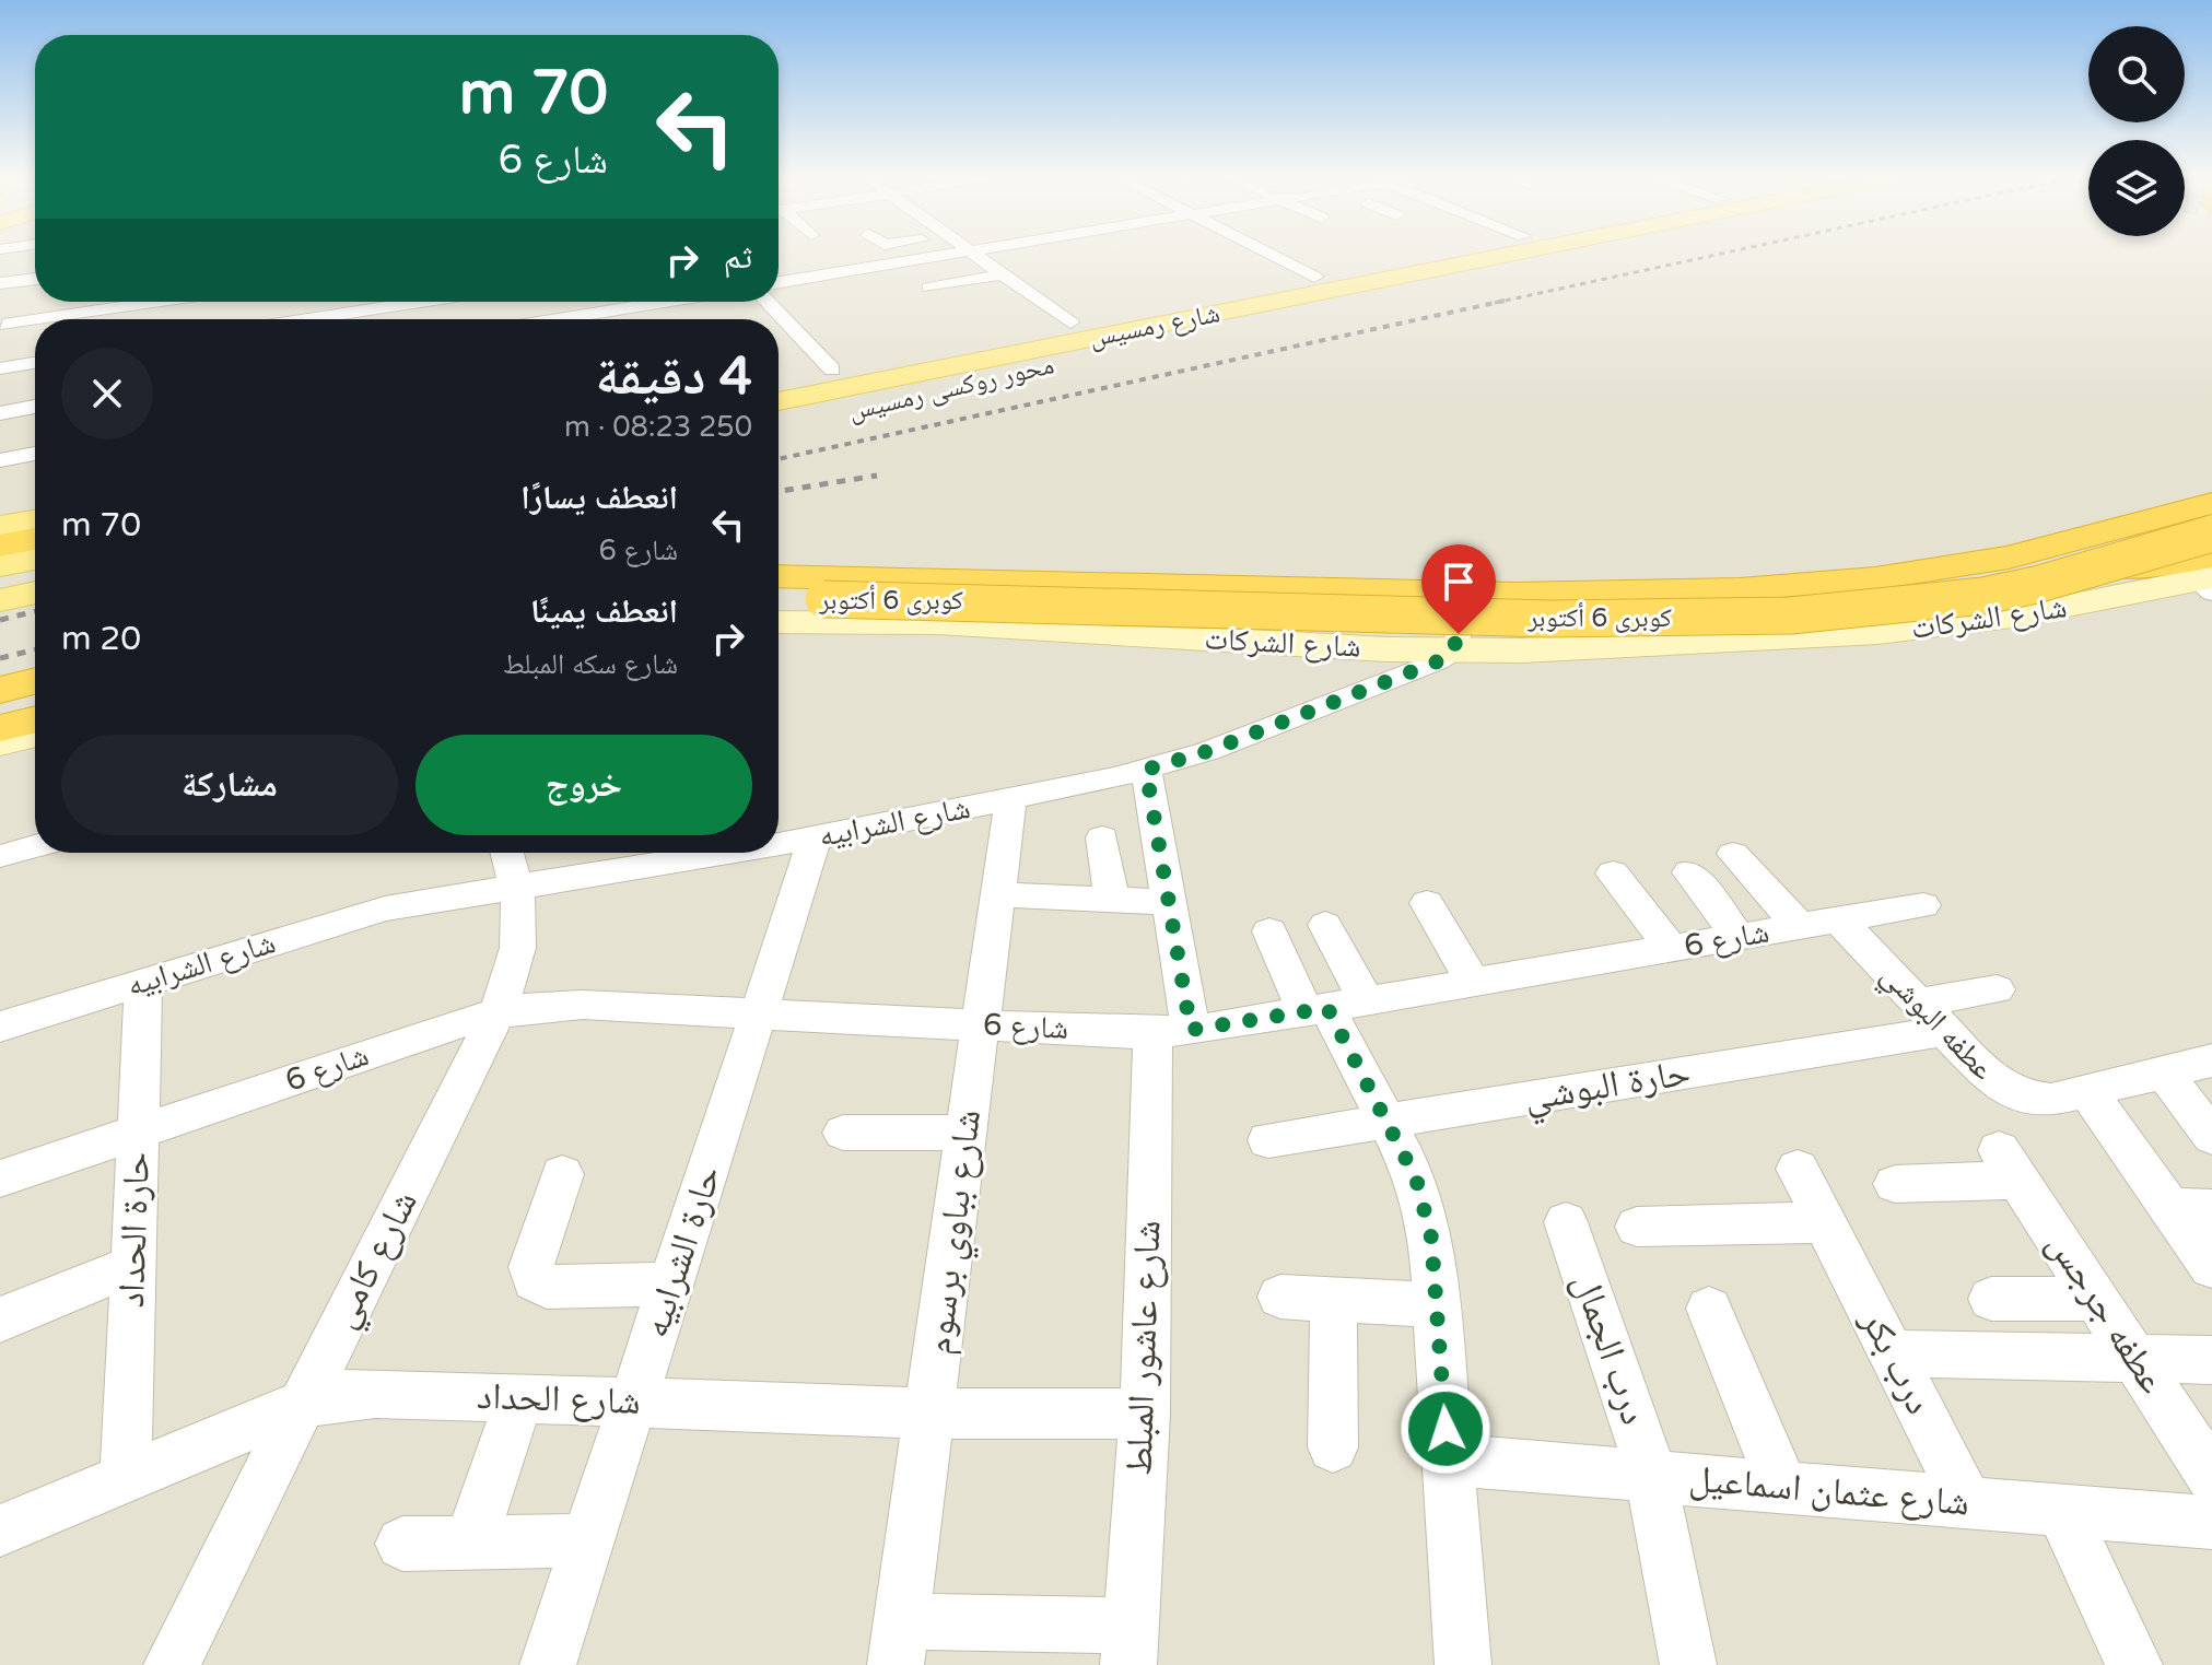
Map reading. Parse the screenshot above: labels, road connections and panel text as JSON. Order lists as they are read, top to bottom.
{
  "streets": {
    "highway": ["كوبرى 6 أكتوبر"],
    "main road": ["شارع رمسيس", "محور روكسى رمسيس", "شارع الشركات"],
    "street": [
      "شارع الشرابيه",
      "شارع 6",
      "عطفه البوشي",
      "حارة البوشي",
      "حارة الحداد",
      "شارع بباوي برسوم",
      "حارة الشرابيه",
      "شارع كامي",
      "عطفه جرجس",
      "شارع عاشور المبلط",
      "درب الجمال",
      "درب بكر",
      "شارع الحداد",
      "شارع عثمان اسماعيل"
    ]
  },
  "crossings": [
    ["شارع رمسيس", "محور روكسى رمسيس"],
    ["شارع الشركات", "شارع الشرابيه"],
    ["شارع الشرابيه", "حارة الحداد"],
    ["شارع الشرابيه", "شارع بباوي برسوم"],
    ["شارع الشرابيه", "حارة الشرابيه"],
    ["شارع الشرابيه", "شارع كامي"],
    ["شارع الشرابيه", "شارع عاشور المبلط"],
    ["شارع 6", "عطفه البوشي"],
    ["شارع 6", "حارة الحداد"],
    ["شارع 6", "شارع بباوي برسوم"],
    ["شارع 6", "حارة الشرابيه"],
    ["شارع 6", "شارع كامي"],
    ["شارع 6", "شارع عاشور المبلط"],
    ["عطفه البوشي", "حارة البوشي"],
    ["حارة الحداد", "شارع الحداد"],
    ["شارع بباوي برسوم", "شارع الحداد"],
    ["حارة الشرابيه", "شارع الحداد"],
    ["شارع كامي", "شارع الحداد"],
    ["شارع عاشور المبلط", "شارع الحداد"],
    ["درب الجمال", "شارع عثمان اسماعيل"],
    ["درب بكر", "شارع عثمان اسماعيل"]
  ],
  "page": {
    "turn": ["70 m", "شارع 6"],
    "then": "ثم",
    "heading": ["4 دقيقة", "250 m · 08:23"],
    "list": [
      {
        "name": "انعطف يسارًا",
        "note": "شارع 6",
        "value": "70 m"
      },
      {
        "name": "انعطف يمينًا",
        "note": "شارع سكه المبلط",
        "value": "20 m"
      }
    ],
    "buttons": ["خروج", "مشاركة"]
  }
}
